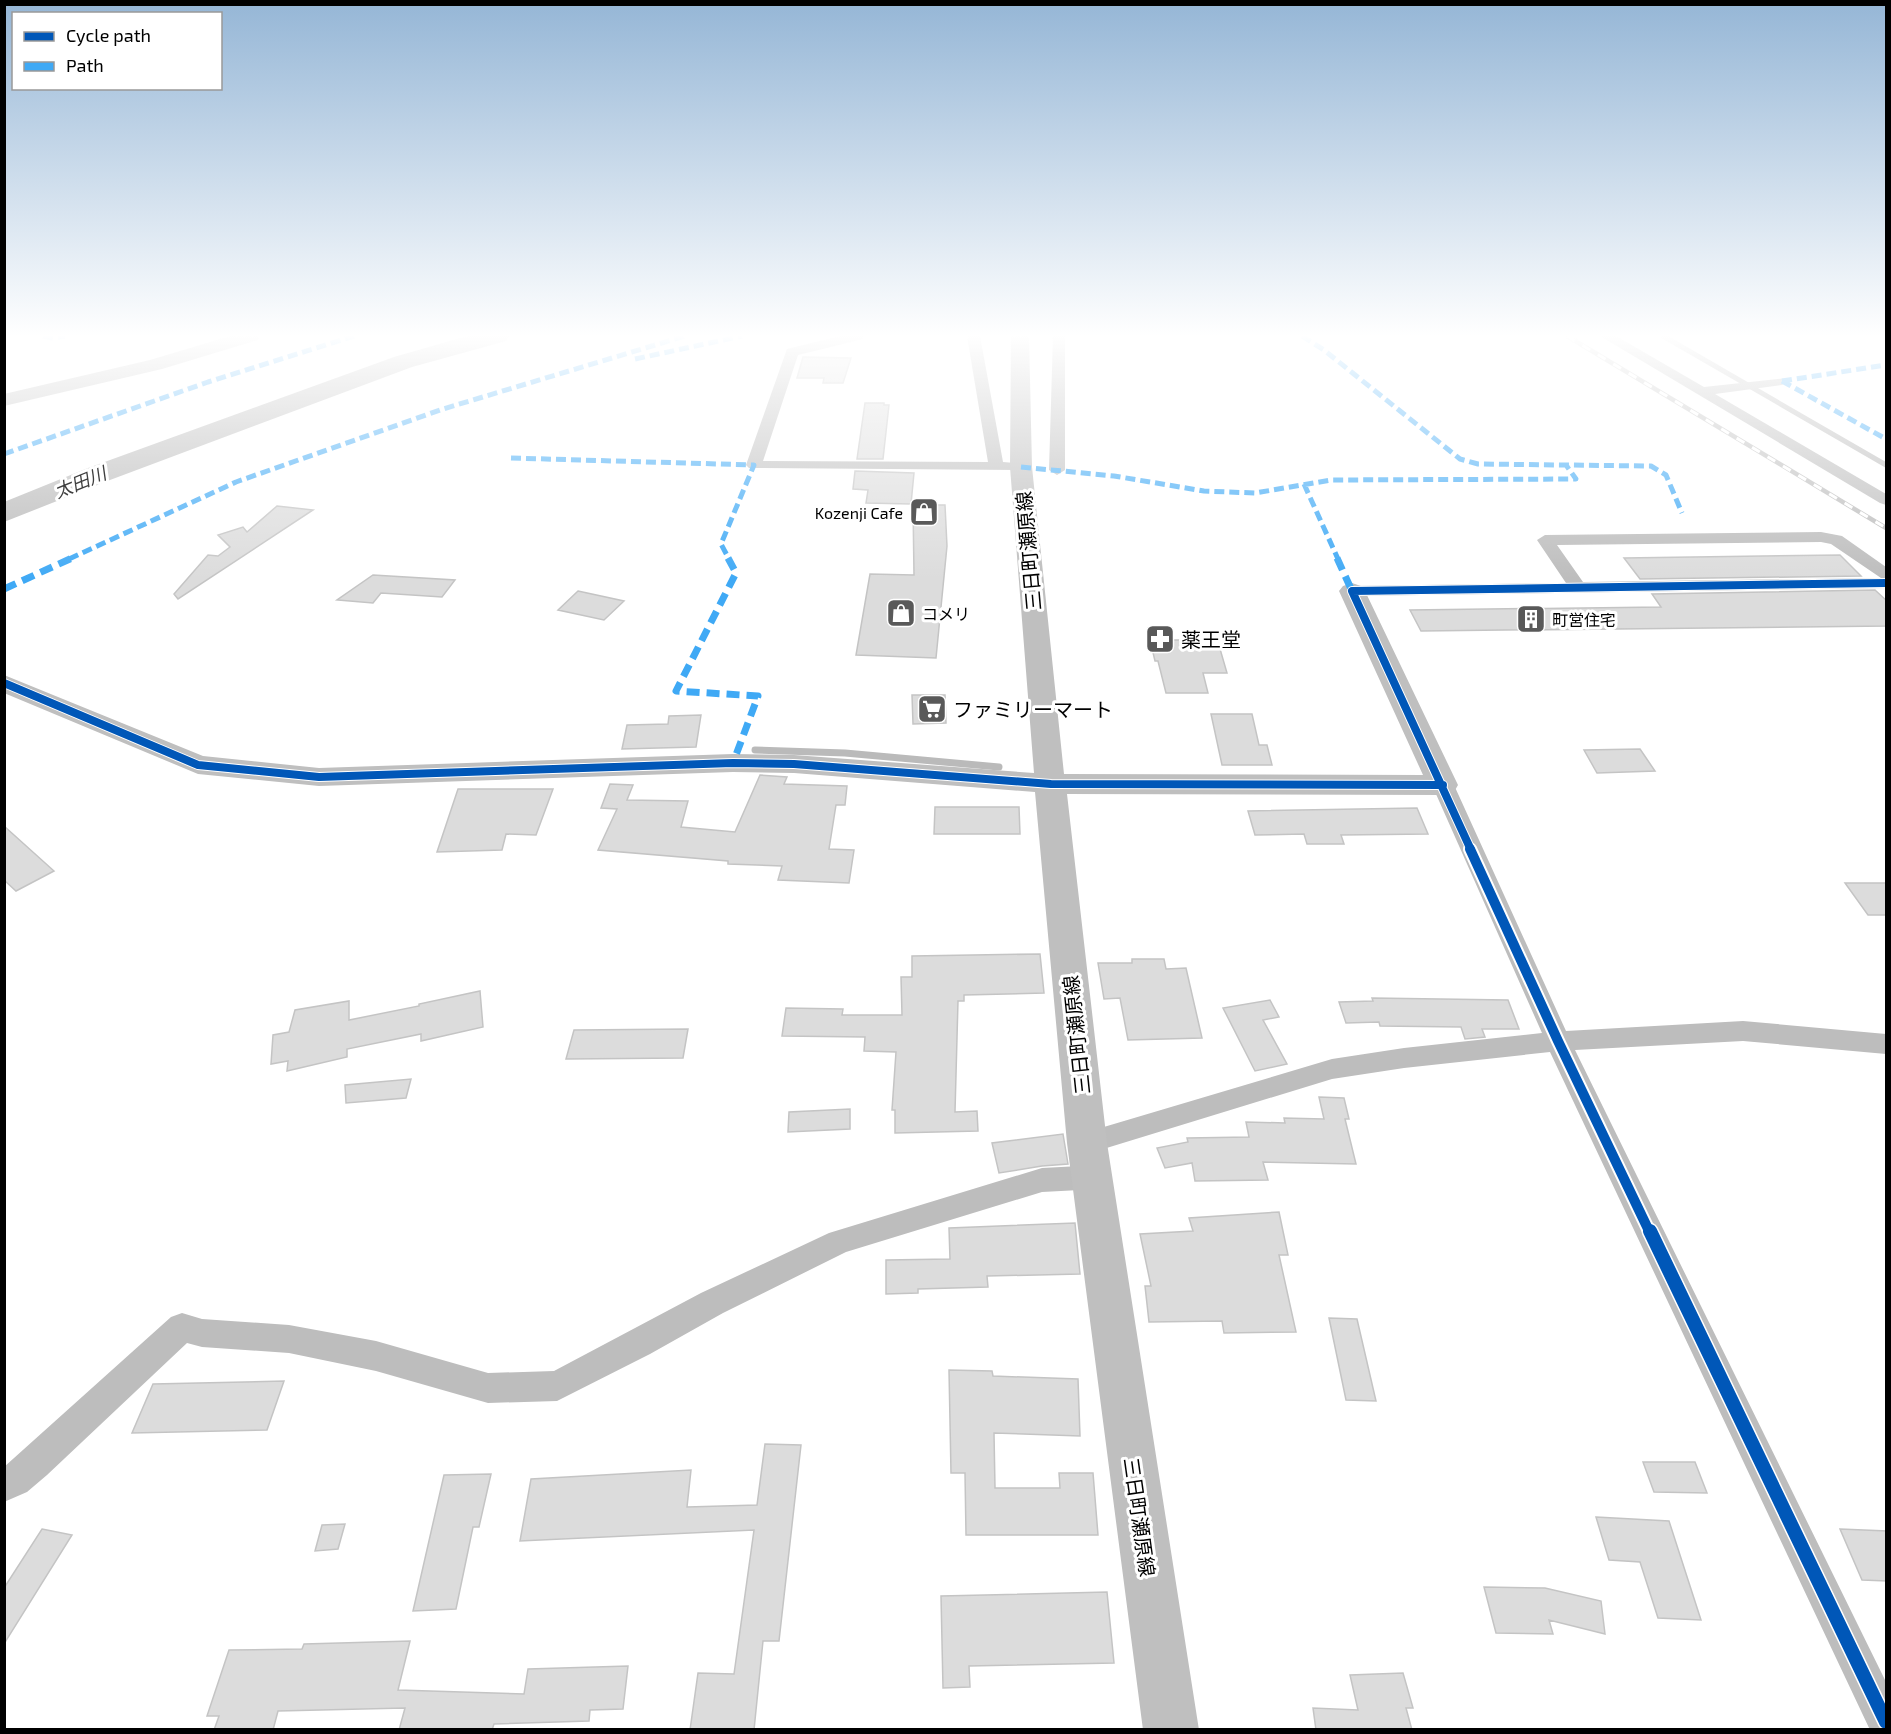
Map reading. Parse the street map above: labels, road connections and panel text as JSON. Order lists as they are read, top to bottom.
{
  "streets": {
    "street": ["三日町瀬原線"]
  },
  "water": ["太田川"],
  "places": {
    "shop": ["Kozenji Cafe", "コメリ"],
    "building": ["町営住宅"],
    "pharmacy": ["薬王堂"],
    "supermarket": ["ファミリーマート"]
  },
  "legend": ["Cycle path", "Path"]
}
